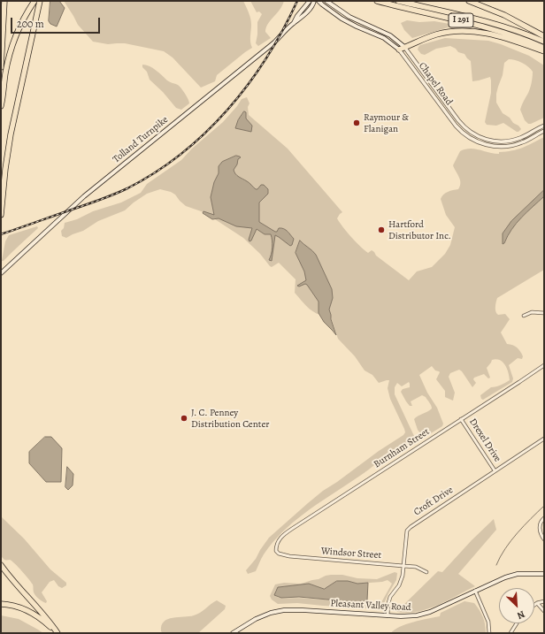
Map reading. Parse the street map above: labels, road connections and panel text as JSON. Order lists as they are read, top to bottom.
{
  "streets": {
    "highway": ["I 291"],
    "main road": ["Chapel Road", "Tolland Turnpike", "Pleasant Valley Road"],
    "street": [
      "Drexel Drive",
      "Burnham Street",
      "Croft Drive",
      "Windsor Street"
    ]
  },
  "crossings": [
    ["Drexel Drive", "Burnham Street"],
    ["Drexel Drive", "Croft Drive"],
    ["Burnham Street", "Windsor Street"],
    ["Croft Drive", "Windsor Street"],
    ["Croft Drive", "Pleasant Valley Road"]
  ],
  "places": ["Raymour & Flanigan", "Hartford Distributor Inc.", "J. C. Penney Distribution Center"],
  "scale_bar": "200 m",
  "north": "bottom right"
}
